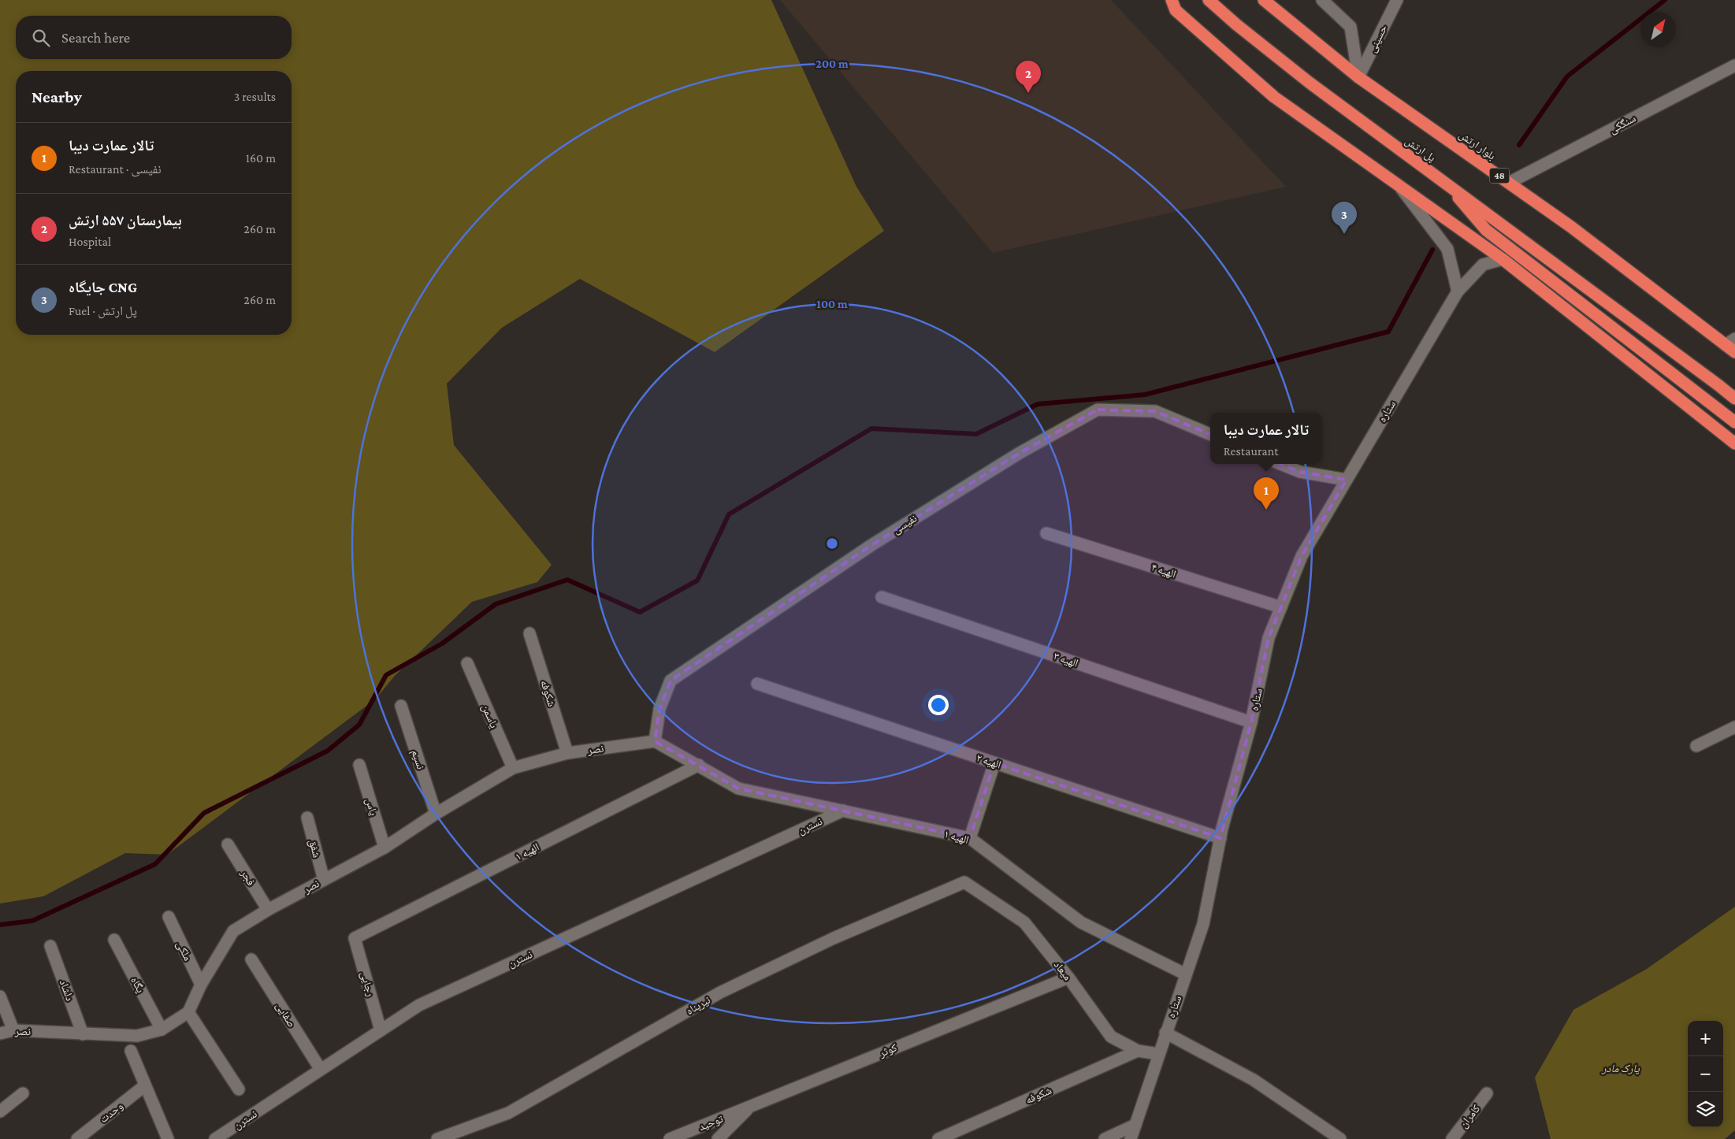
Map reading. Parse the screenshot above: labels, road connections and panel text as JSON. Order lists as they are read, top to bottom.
{
  "streets": {
    "highway": ["بلوار ارتش", "پل ارتش", "48"],
    "street": [
      "حسینی",
      "سنگکی",
      "ستاره",
      "نفیسی",
      "الهیه ۴",
      "الهیه ۳",
      "شکوفه",
      "یاسمن",
      "نصر",
      "نسیم",
      "الهیه ۲",
      "یاس",
      "نسترن",
      "الهیه ۱",
      "شفق",
      "فجر",
      "ملکی",
      "میعاد",
      "رجایی",
      "پگاه",
      "دلشاد",
      "نیرپناه",
      "صفایی",
      "کوثر",
      "وحدت",
      "کامران",
      "توحید"
    ]
  },
  "crossings": [
    ["حسینی", "بلوار ارتش"],
    ["سنگکی", "بلوار ارتش"],
    ["ستاره", "الهیه ۴"],
    ["ستاره", "الهیه ۳"],
    ["ستاره", "الهیه ۲"],
    ["ستاره", "الهیه ۱"],
    ["ستاره", "میعاد"],
    ["نفیسی", "نصر"],
    ["نفیسی", "الهیه ۱"],
    ["شکوفه", "نصر"],
    ["شکوفه", "میعاد"],
    ["یاسمن", "نصر"],
    ["نصر", "نسیم"],
    ["نصر", "یاس"],
    ["نصر", "الهیه ۱"],
    ["نصر", "شفق"],
    ["نصر", "فجر"],
    ["نصر", "ملکی"],
    ["نصر", "پگاه"],
    ["نصر", "دلشاد"],
    ["نسترن", "الهیه ۱"],
    ["نسترن", "رجایی"],
    ["نسترن", "صفایی"],
    ["الهیه ۱", "رجایی"],
    ["میعاد", "نیرپناه"],
    ["میعاد", "کوثر"],
    ["کوثر", "توحید"]
  ],
  "parks": ["پارک مادر"],
  "north": "top right",
  "page": {
    "search": "Search here",
    "pins": ["2", "3", "1"],
    "heading": ["Nearby", "3 results"],
    "list": [
      {
        "mark": "1",
        "name": "تالار عمارت دیبا",
        "note": "Restaurant · نفیسی",
        "value": "160 m"
      },
      {
        "mark": "2",
        "name": "بیمارستان ۵۵۷ ارتش",
        "note": "Hospital",
        "value": "260 m"
      },
      {
        "mark": "3",
        "name": "جایگاه CNG",
        "note": "Fuel · پل ارتش",
        "value": "260 m"
      }
    ],
    "popup": ["تالار عمارت دیبا", "Restaurant"],
    "map_buttons": ["+", "−"]
  },
  "rings": ["200 m", "100 m"]
}
